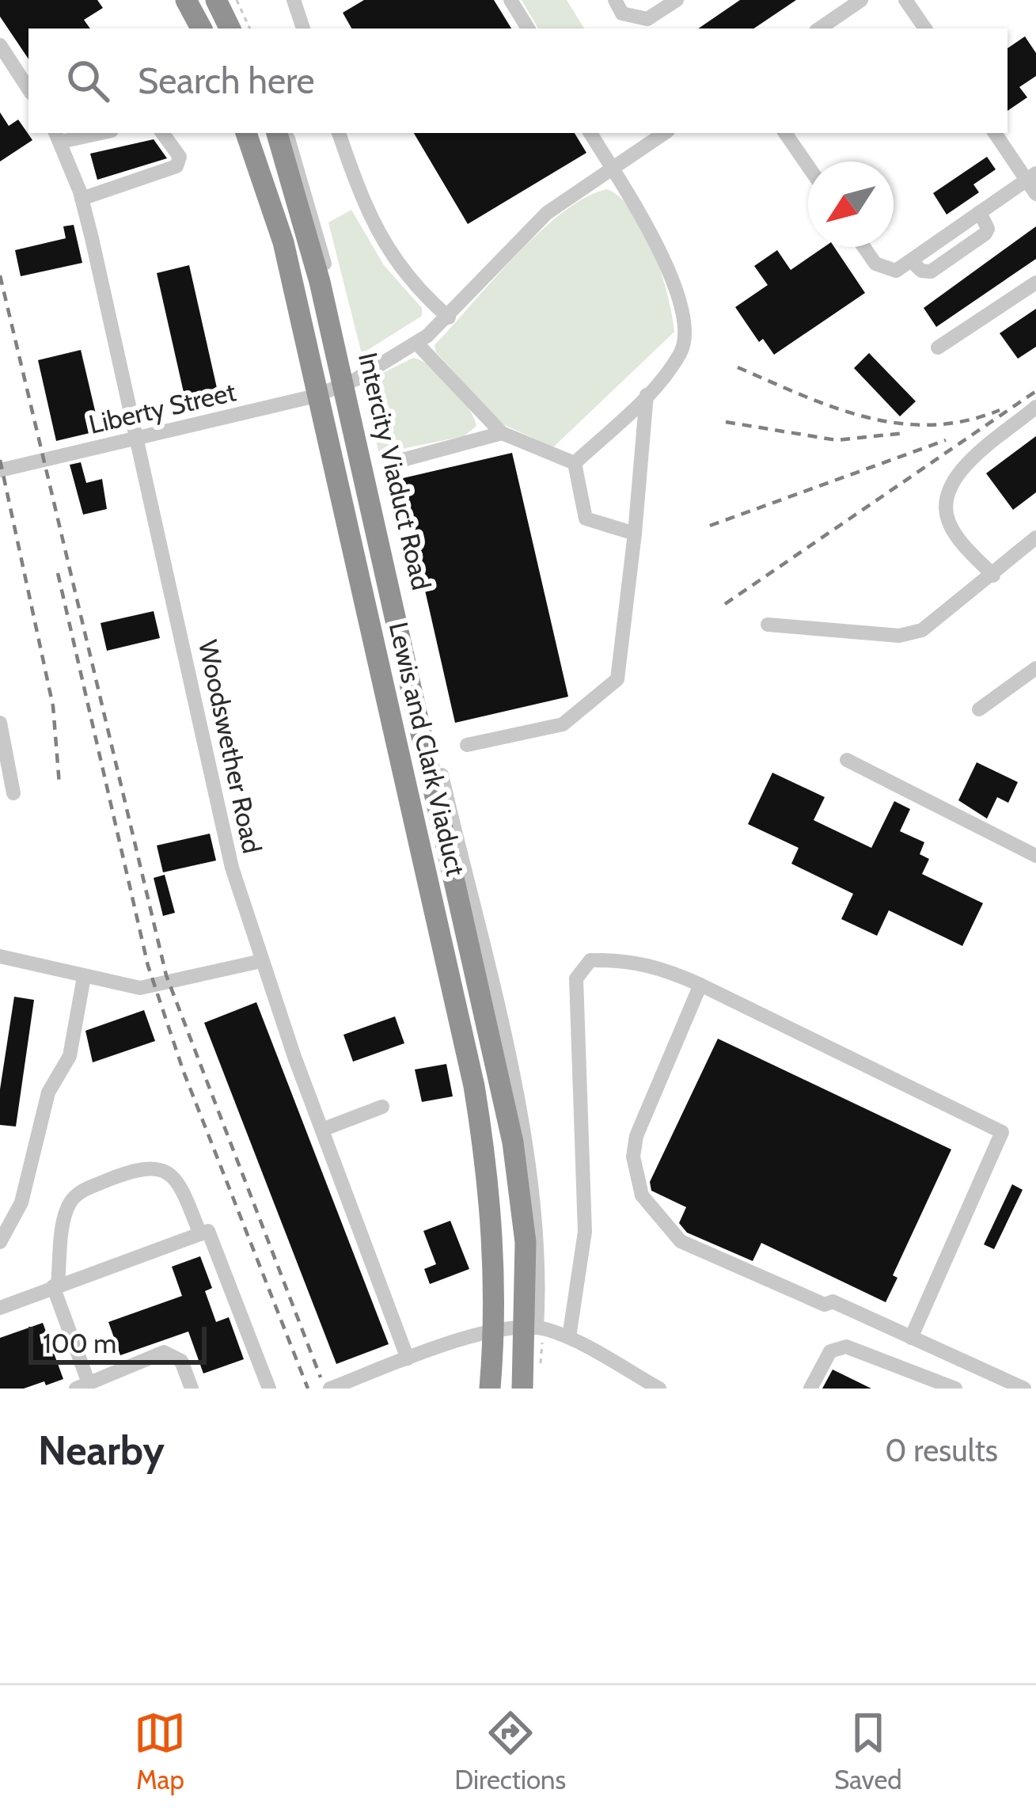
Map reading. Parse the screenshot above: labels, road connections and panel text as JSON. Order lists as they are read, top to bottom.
{
  "streets": {
    "highway": ["Lewis and Clark Viaduct"],
    "street": ["Liberty Street", "Intercity Viaduct Road", "Woodswether Road"]
  },
  "crossings": [
    ["Liberty Street", "Intercity Viaduct Road"],
    ["Liberty Street", "Woodswether Road"]
  ],
  "scale_bar": "100 m",
  "north": "bottom left",
  "page": {
    "search": "Search here",
    "scale": "100 m",
    "heading": ["Nearby", "0 results"],
    "nav": ["Map", "Directions", "Saved"]
  }
}
